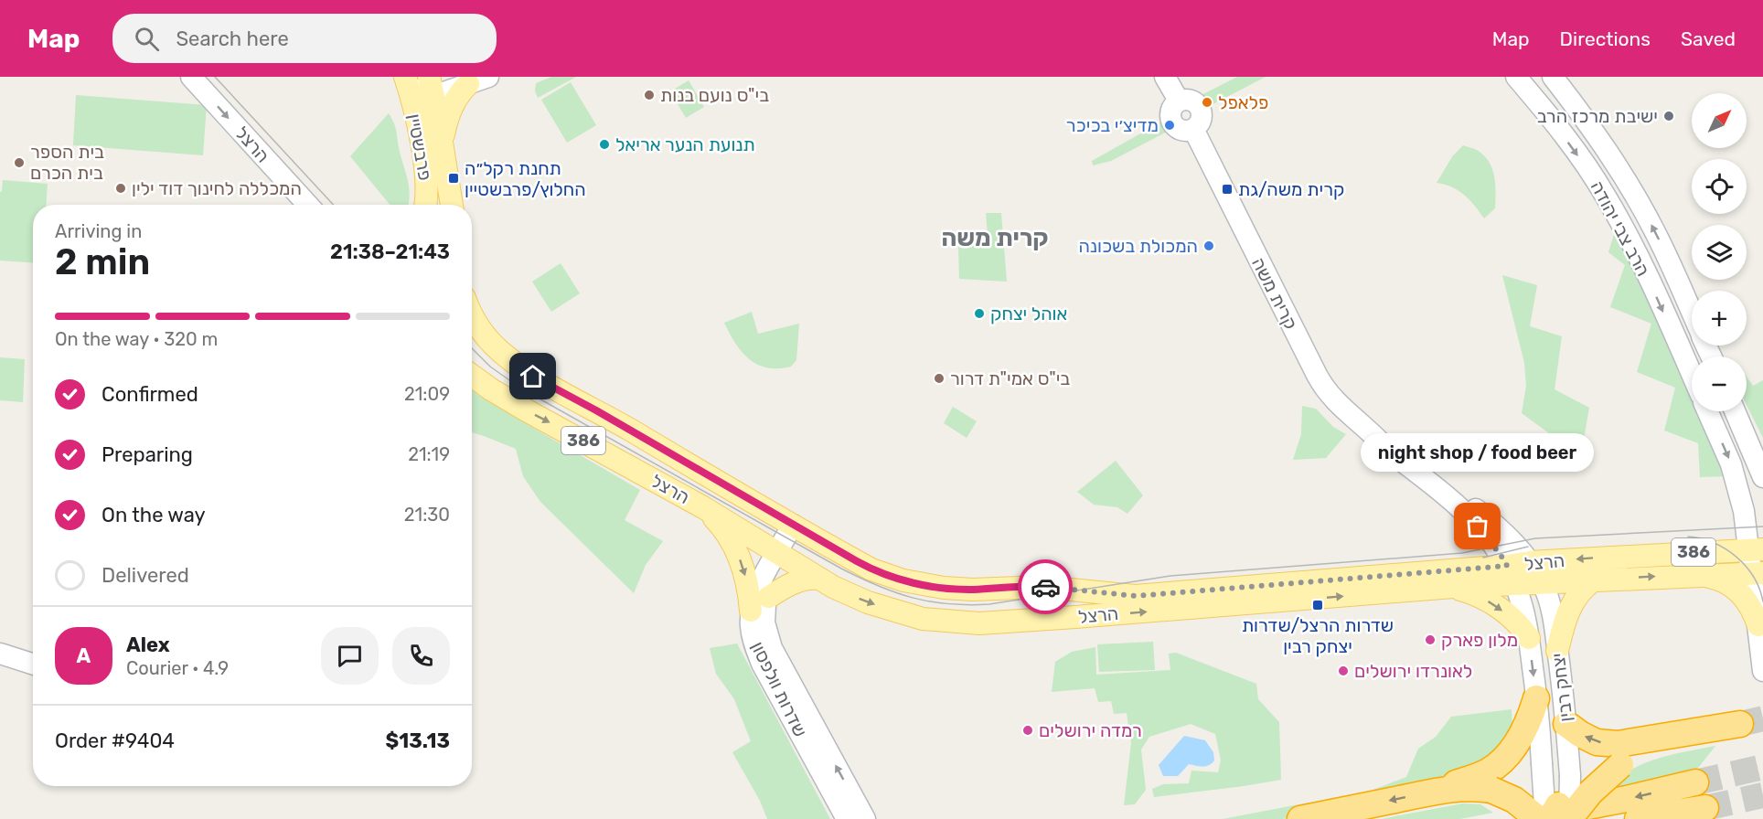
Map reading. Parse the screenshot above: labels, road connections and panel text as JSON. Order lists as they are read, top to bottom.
{
  "streets": {
    "main road": ["הרצל", "פרבשטיין", "386"],
    "street": [
      "הרב צבי יהודה",
      "קרית משה",
      "יצחק רבין",
      "שדרות וולפסון"
    ]
  },
  "crossings": [
    ["הרצל", "קרית משה"],
    ["הרצל", "יצחק רבין"],
    ["הרצל", "שדרות וולפסון"],
    ["קרית משה", "יצחק רבין"]
  ],
  "districts": ["קרית משה"],
  "places": {
    "other": [
      "בי\"ס נועם בנות",
      "פלאפל",
      "ישיבת מרכז הרב",
      "מדיצ׳י בכיכר",
      "תנועת הנער אריאל",
      "בית הספר בית הכרם",
      "המכללה לחינוך דוד ילין",
      "המכולת בשכונה",
      "אוהל יצחק",
      "בי\"ס אמי\"ת דרור",
      "night shop / food beer",
      "מלון פארק",
      "לאונרדו ירושלים",
      "רמדה ירושלים"
    ],
    "transit": ["תחנת רקל״ה החלוץ/פרבשטיין", "קרית משה/גת", "שדרות הרצל/שדרות יצחק רבין"]
  },
  "north": "top right",
  "page": {
    "header": "Map",
    "search": "Search here",
    "nav": ["Map", "Directions", "Saved"],
    "map_buttons": ["+", "−"],
    "heading": ["2 min", "Arriving in", "21:38–21:43"],
    "panel": [
      "Alex",
      "Courier · 4.9",
      "Order #9404",
      "$13.13"
    ],
    "bar": "On the way · 320 m",
    "list": [
      ["Confirmed", "21:09"],
      ["Preparing", "21:19"],
      ["On the way", "21:30"],
      "Delivered"
    ],
    "bubble": "night shop / food beer",
    "round": "A"
  }
}
